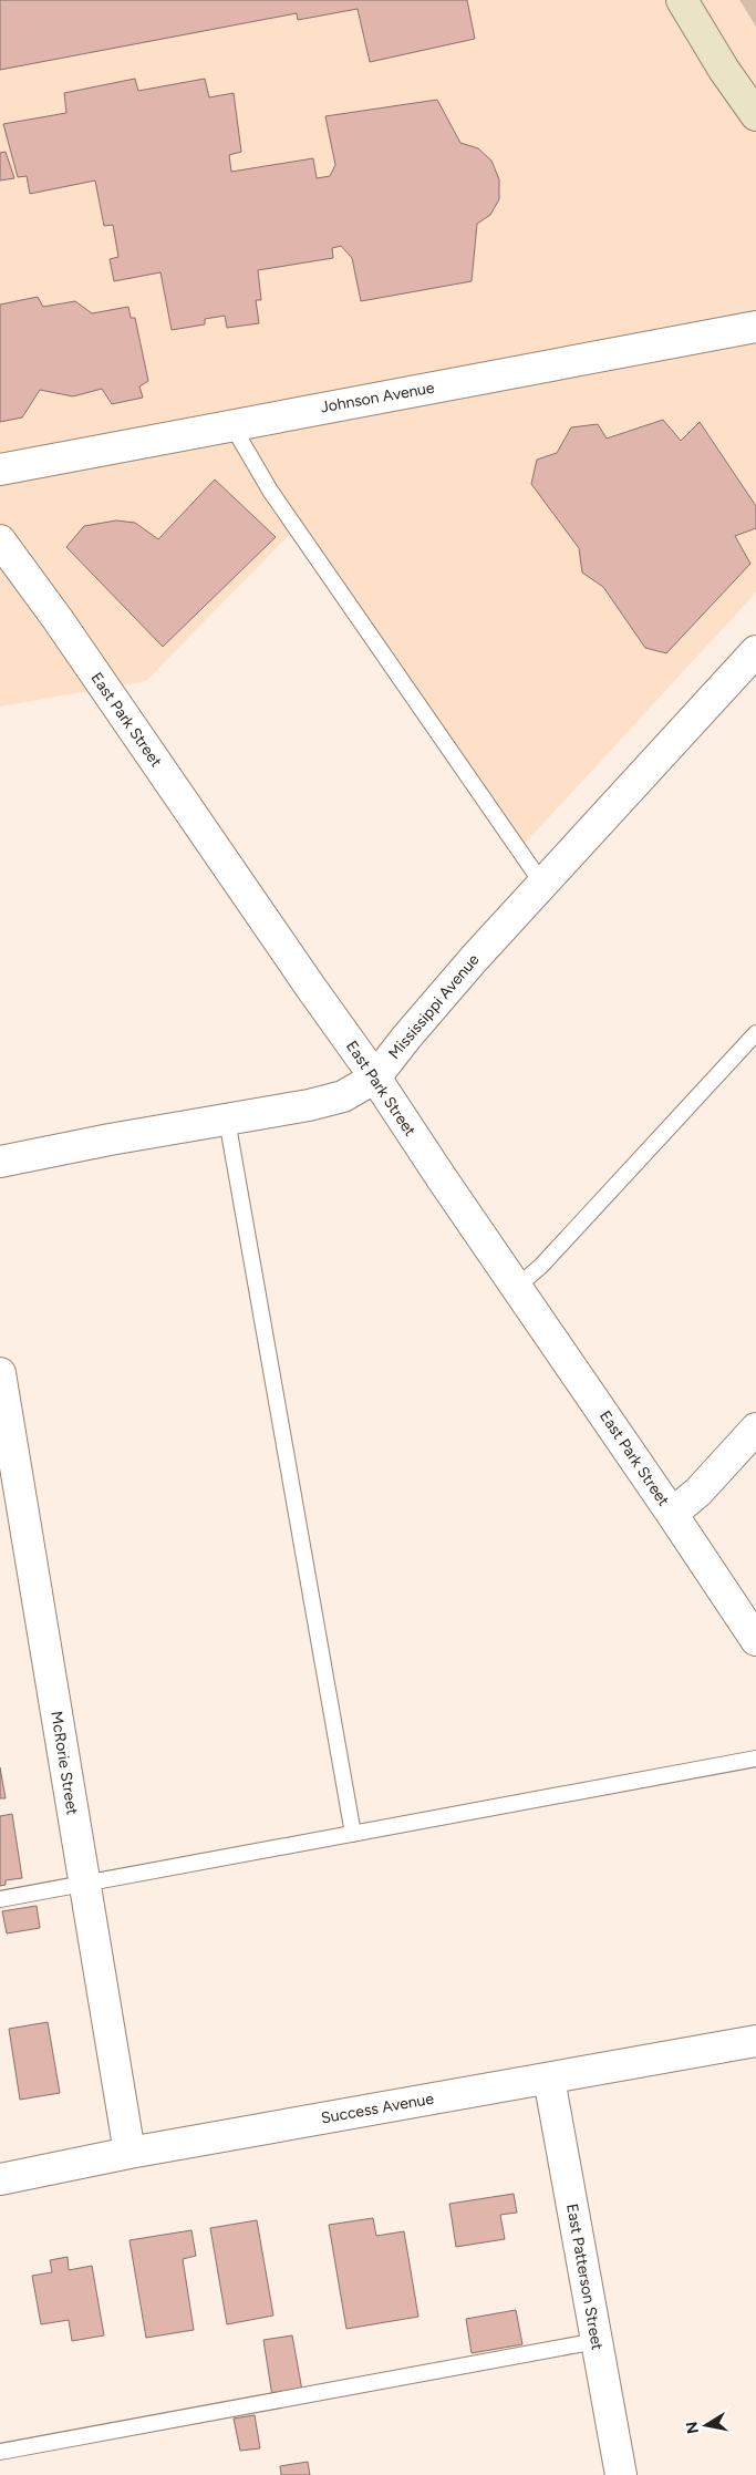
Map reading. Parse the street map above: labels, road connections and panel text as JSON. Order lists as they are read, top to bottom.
{
  "streets": {
    "street": [
      "Johnson Avenue",
      "East Park Street",
      "Mississippi Avenue",
      "McRorie Street",
      "Success Avenue",
      "East Patterson Street"
    ]
  },
  "crossings": [
    ["East Park Street", "Mississippi Avenue"],
    ["McRorie Street", "Success Avenue"],
    ["Success Avenue", "East Patterson Street"]
  ],
  "north": "left"
}
